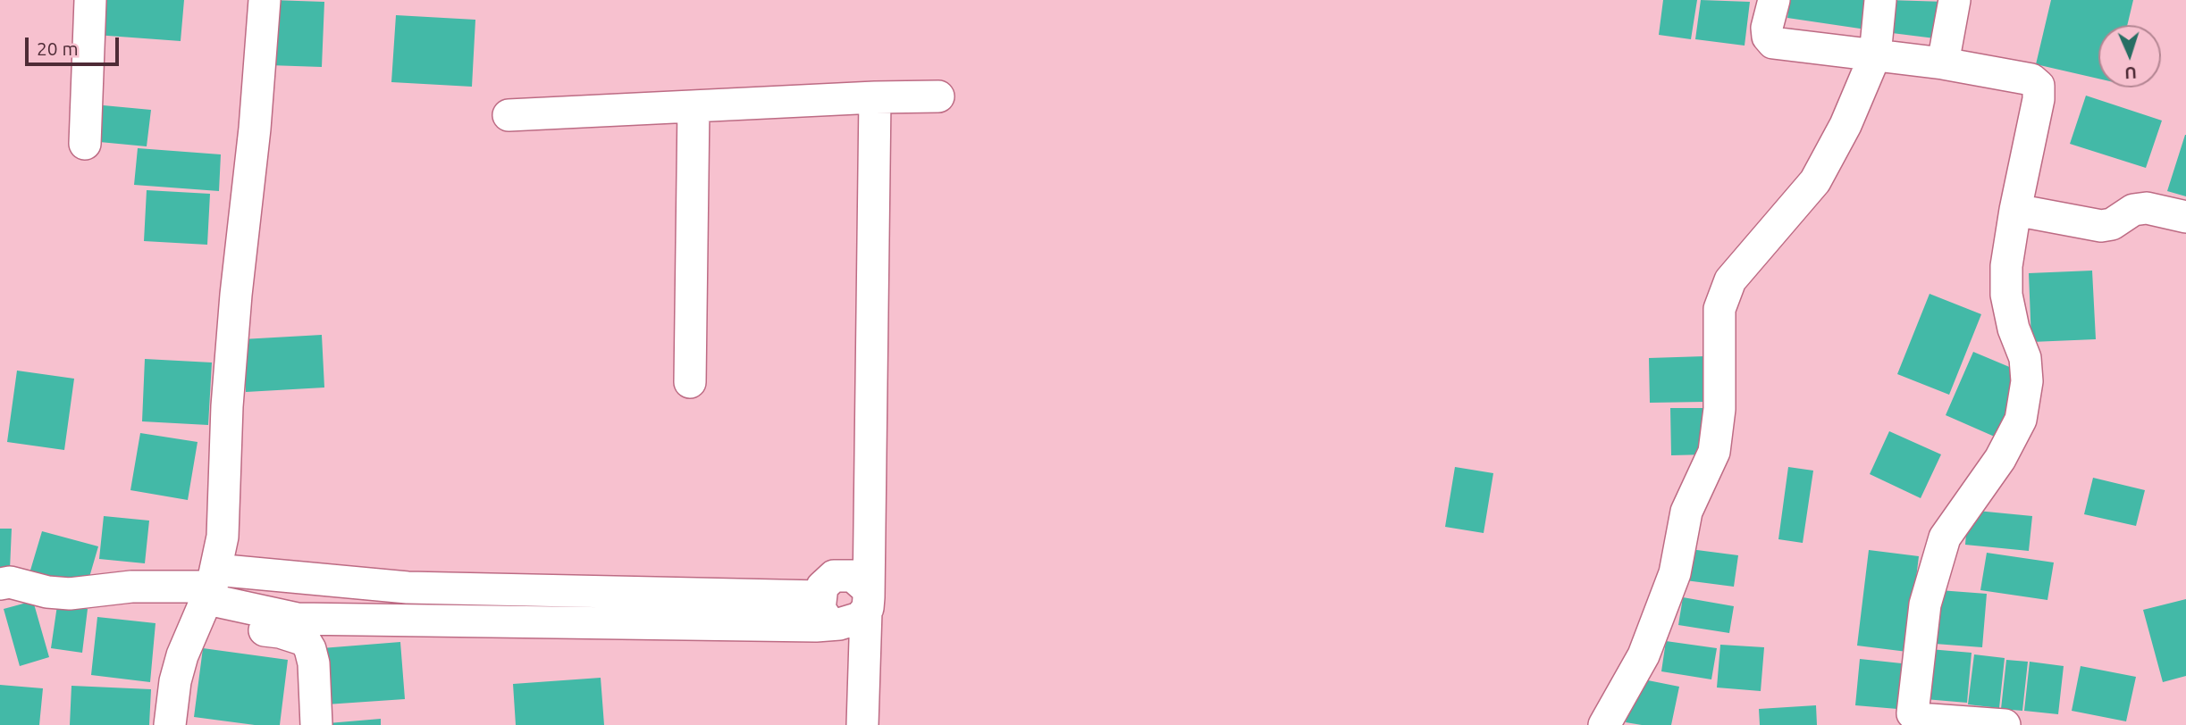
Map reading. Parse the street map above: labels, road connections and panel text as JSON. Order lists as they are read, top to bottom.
{
  "scale_bar": "20 m",
  "north": "bottom"
}
